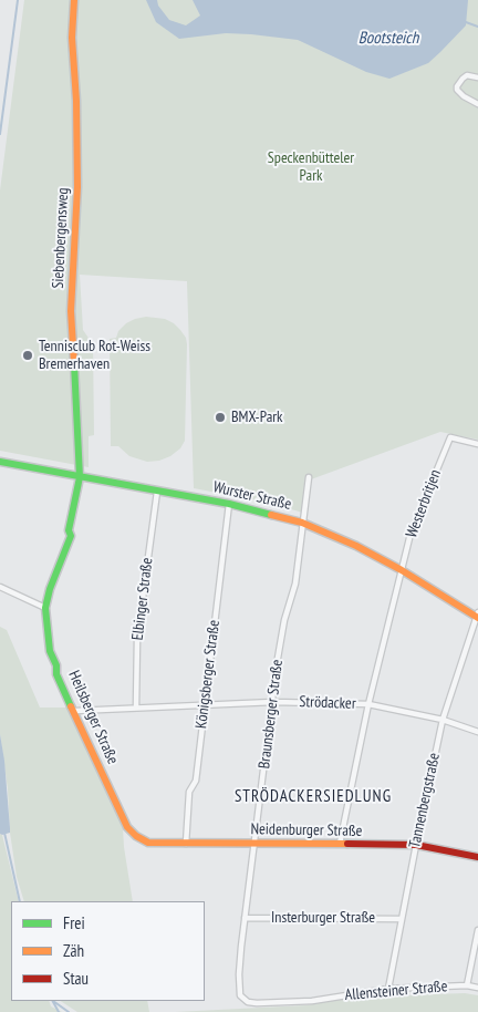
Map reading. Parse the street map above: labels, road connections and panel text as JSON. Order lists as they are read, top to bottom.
{
  "streets": {
    "street": [
      "Siebenbergensweg",
      "Wurster Straße",
      "Westerbritjen",
      "Elbinger Straße",
      "Königsberger Straße",
      "Strödacker",
      "Braunsberger Straße",
      "Heilsberger Straße",
      "Tannenbergstraße",
      "Neidenburger Straße",
      "Insterburger Straße",
      "Allensteiner Straße"
    ]
  },
  "crossings": [
    ["Siebenbergensweg", "Wurster Straße"],
    ["Siebenbergensweg", "Heilsberger Straße"],
    ["Wurster Straße", "Westerbritjen"],
    ["Wurster Straße", "Elbinger Straße"],
    ["Wurster Straße", "Königsberger Straße"],
    ["Wurster Straße", "Braunsberger Straße"],
    ["Wurster Straße", "Heilsberger Straße"],
    ["Wurster Straße", "Tannenbergstraße"],
    ["Westerbritjen", "Strödacker"],
    ["Westerbritjen", "Neidenburger Straße"],
    ["Elbinger Straße", "Strödacker"],
    ["Königsberger Straße", "Strödacker"],
    ["Königsberger Straße", "Neidenburger Straße"],
    ["Strödacker", "Braunsberger Straße"],
    ["Strödacker", "Heilsberger Straße"],
    ["Strödacker", "Tannenbergstraße"],
    ["Braunsberger Straße", "Neidenburger Straße"],
    ["Braunsberger Straße", "Insterburger Straße"],
    ["Braunsberger Straße", "Allensteiner Straße"],
    ["Heilsberger Straße", "Neidenburger Straße"],
    ["Tannenbergstraße", "Neidenburger Straße"],
    ["Tannenbergstraße", "Insterburger Straße"],
    ["Tannenbergstraße", "Allensteiner Straße"]
  ],
  "districts": ["STRÖDACKERSIEDLUNG"],
  "water": ["Bootsteich"],
  "parks": ["Speckenbütteler Park"],
  "places": ["Tennisclub Rot-Weiss Bremerhaven", "BMX-Park"],
  "legend": ["Frei", "Zäh", "Stau"]
}
